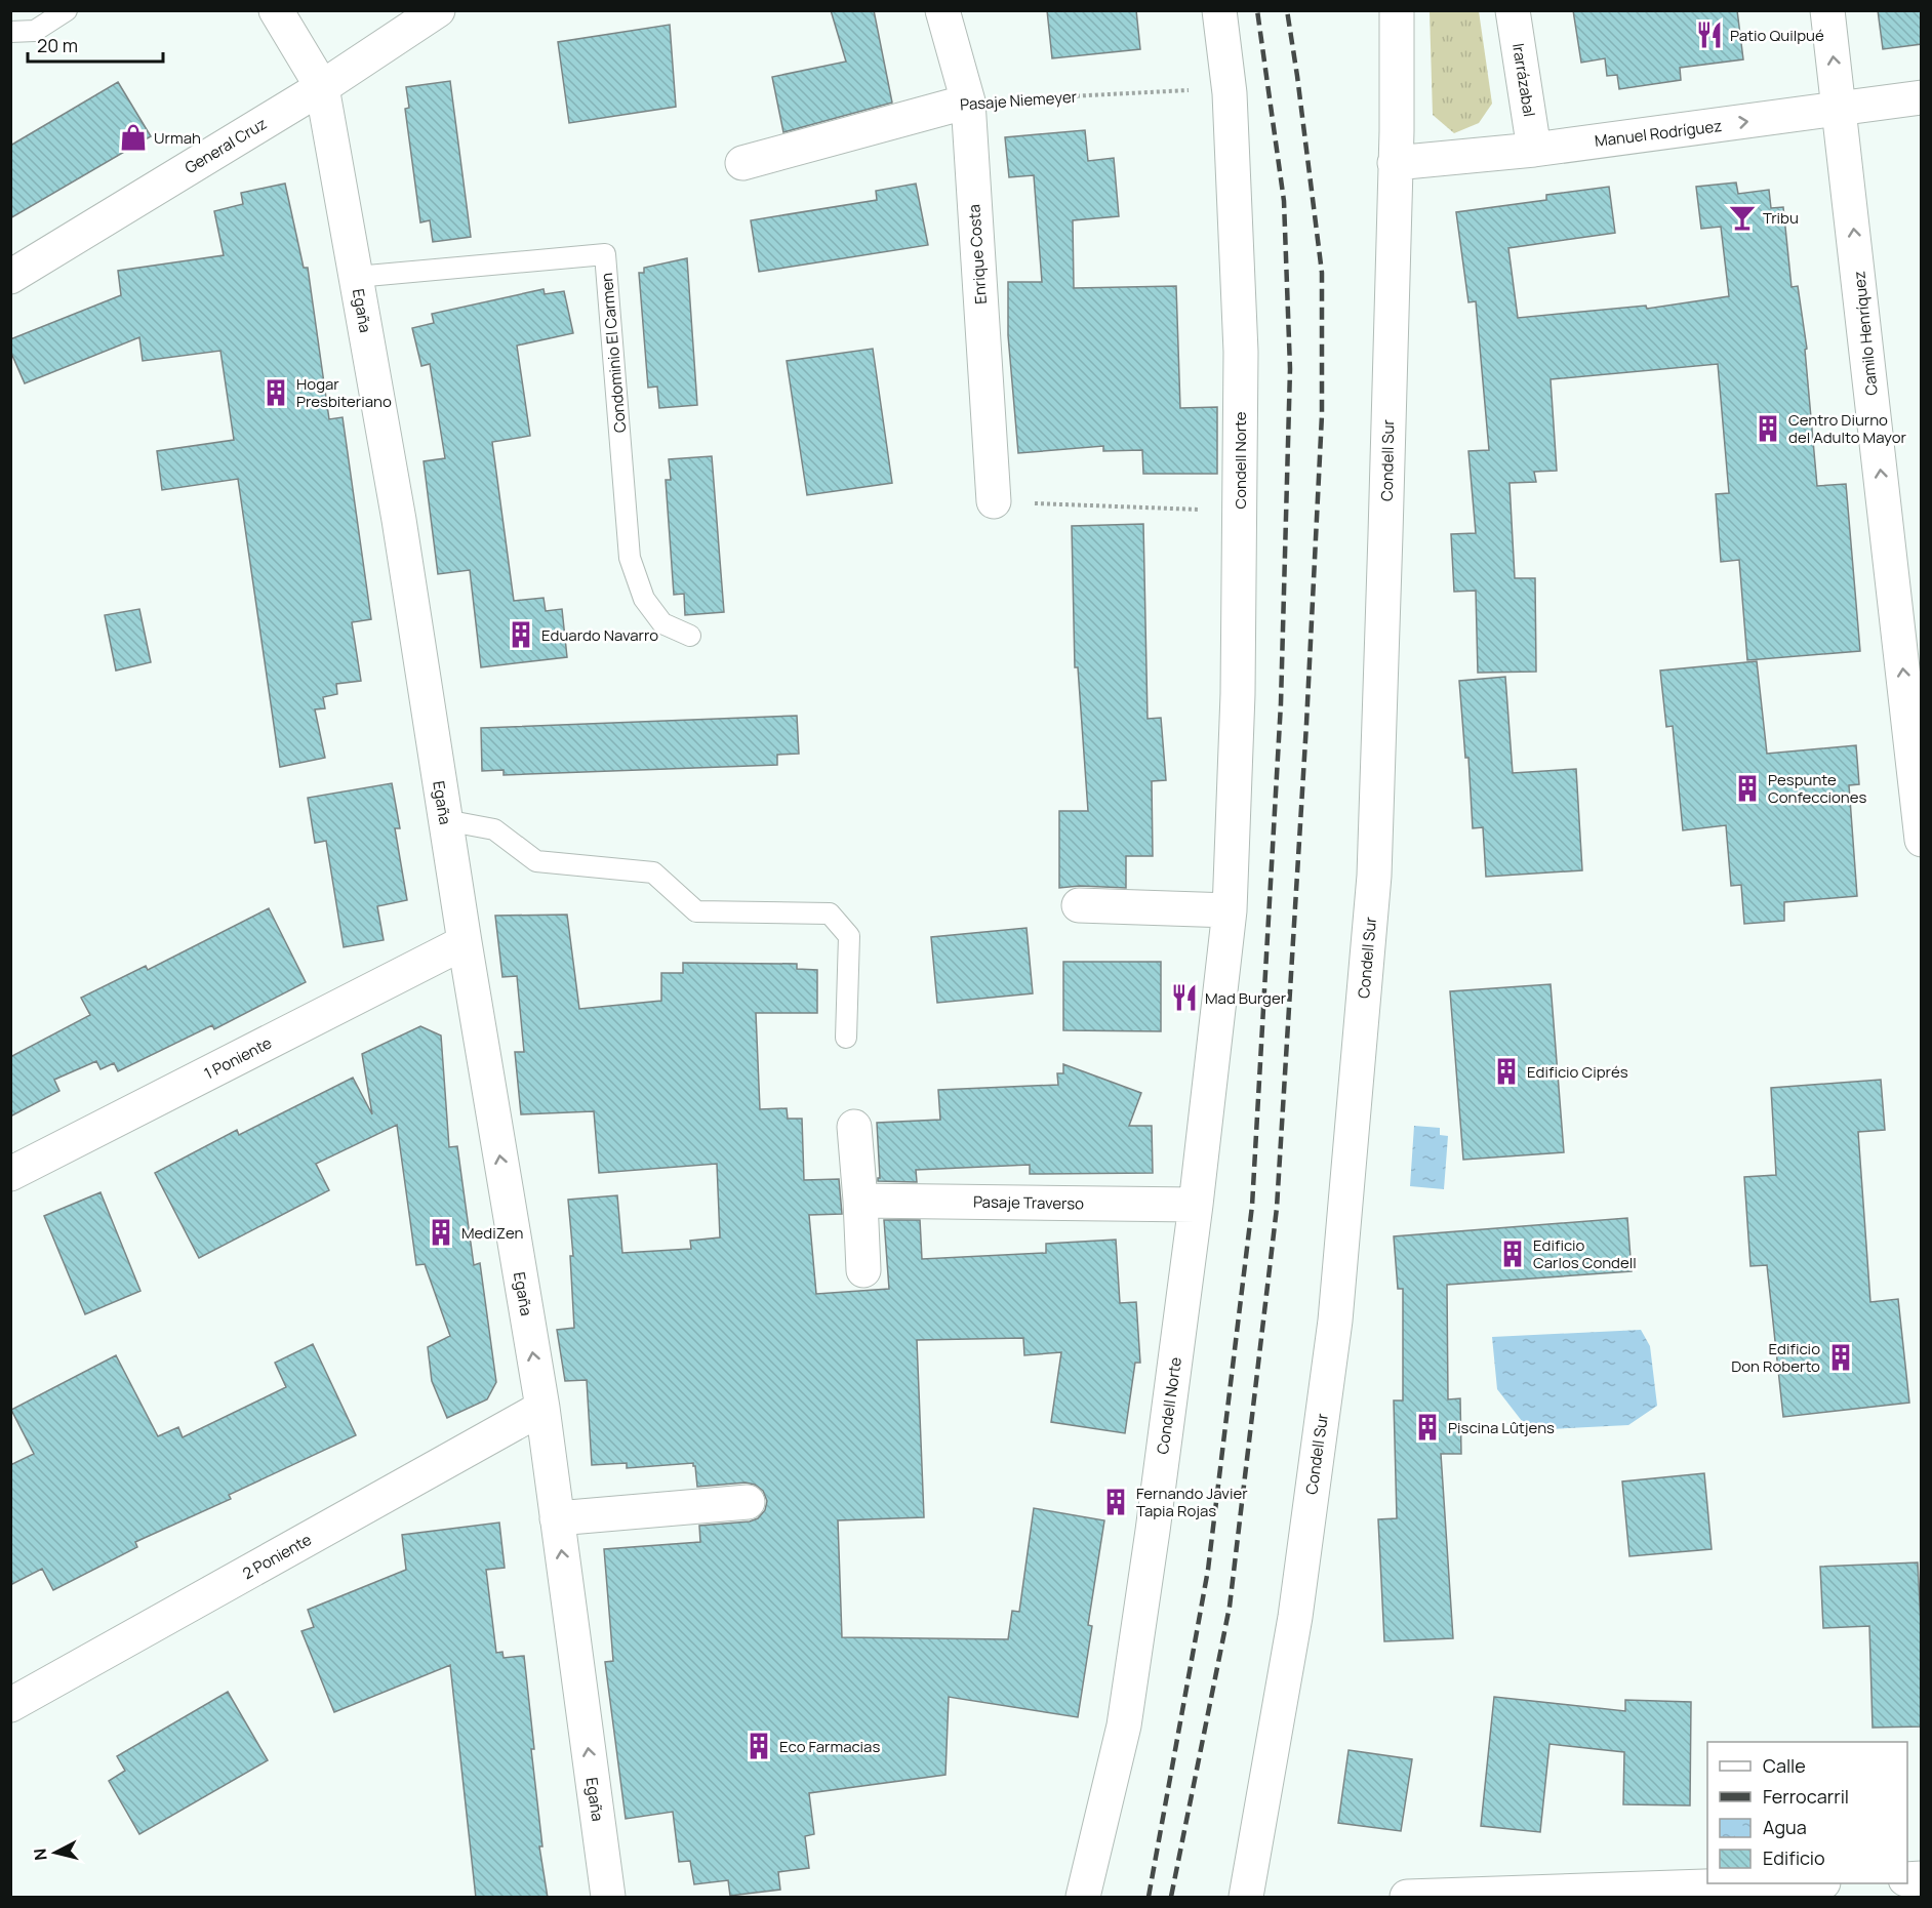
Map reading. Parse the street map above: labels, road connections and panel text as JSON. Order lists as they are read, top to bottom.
{
  "streets": {
    "street": [
      "Irarrázabal",
      "Pasaje Niemeyer",
      "Manuel Rodríguez",
      "General Cruz",
      "Enrique Costa",
      "Egaña",
      "Camilo Henríquez",
      "Condell Norte",
      "Condell Sur",
      "1 Poniente",
      "Pasaje Traverso",
      "2 Poniente"
    ],
    "lane": ["Condominio El Carmen"]
  },
  "crossings": [
    ["Irarrázabal", "Manuel Rodríguez"],
    ["Pasaje Niemeyer", "Enrique Costa"],
    ["Pasaje Niemeyer", "Condell Norte"],
    ["Manuel Rodríguez", "Camilo Henríquez"],
    ["Manuel Rodríguez", "Condell Sur"],
    ["General Cruz", "Egaña"],
    ["Egaña", "Condominio El Carmen"],
    ["Egaña", "1 Poniente"],
    ["Egaña", "2 Poniente"],
    ["Condell Norte", "Pasaje Traverso"]
  ],
  "one_way": ["Manuel Rodríguez", "Egaña", "Camilo Henríquez"],
  "places": {
    "restaurant": ["Patio Quilpué", "Mad Burger"],
    "shop": ["Urmah"],
    "bar": ["Tribu"],
    "building": [
      "Hogar Presbiteriano",
      "Centro Diurno del Adulto Mayor",
      "Eduardo Navarro",
      "Pespunte Confecciones",
      "Edificio Ciprés",
      "MediZen",
      "Edificio Carlos Condell",
      "Edificio Don Roberto",
      "Piscina Lûtjens",
      "Fernando Javier Tapia Rojas",
      "Eco Farmacias"
    ]
  },
  "legend": [
    "Calle",
    "Ferrocarril",
    "Agua",
    "Edificio"
  ],
  "scale_bar": "20 m",
  "north": "left"
}
